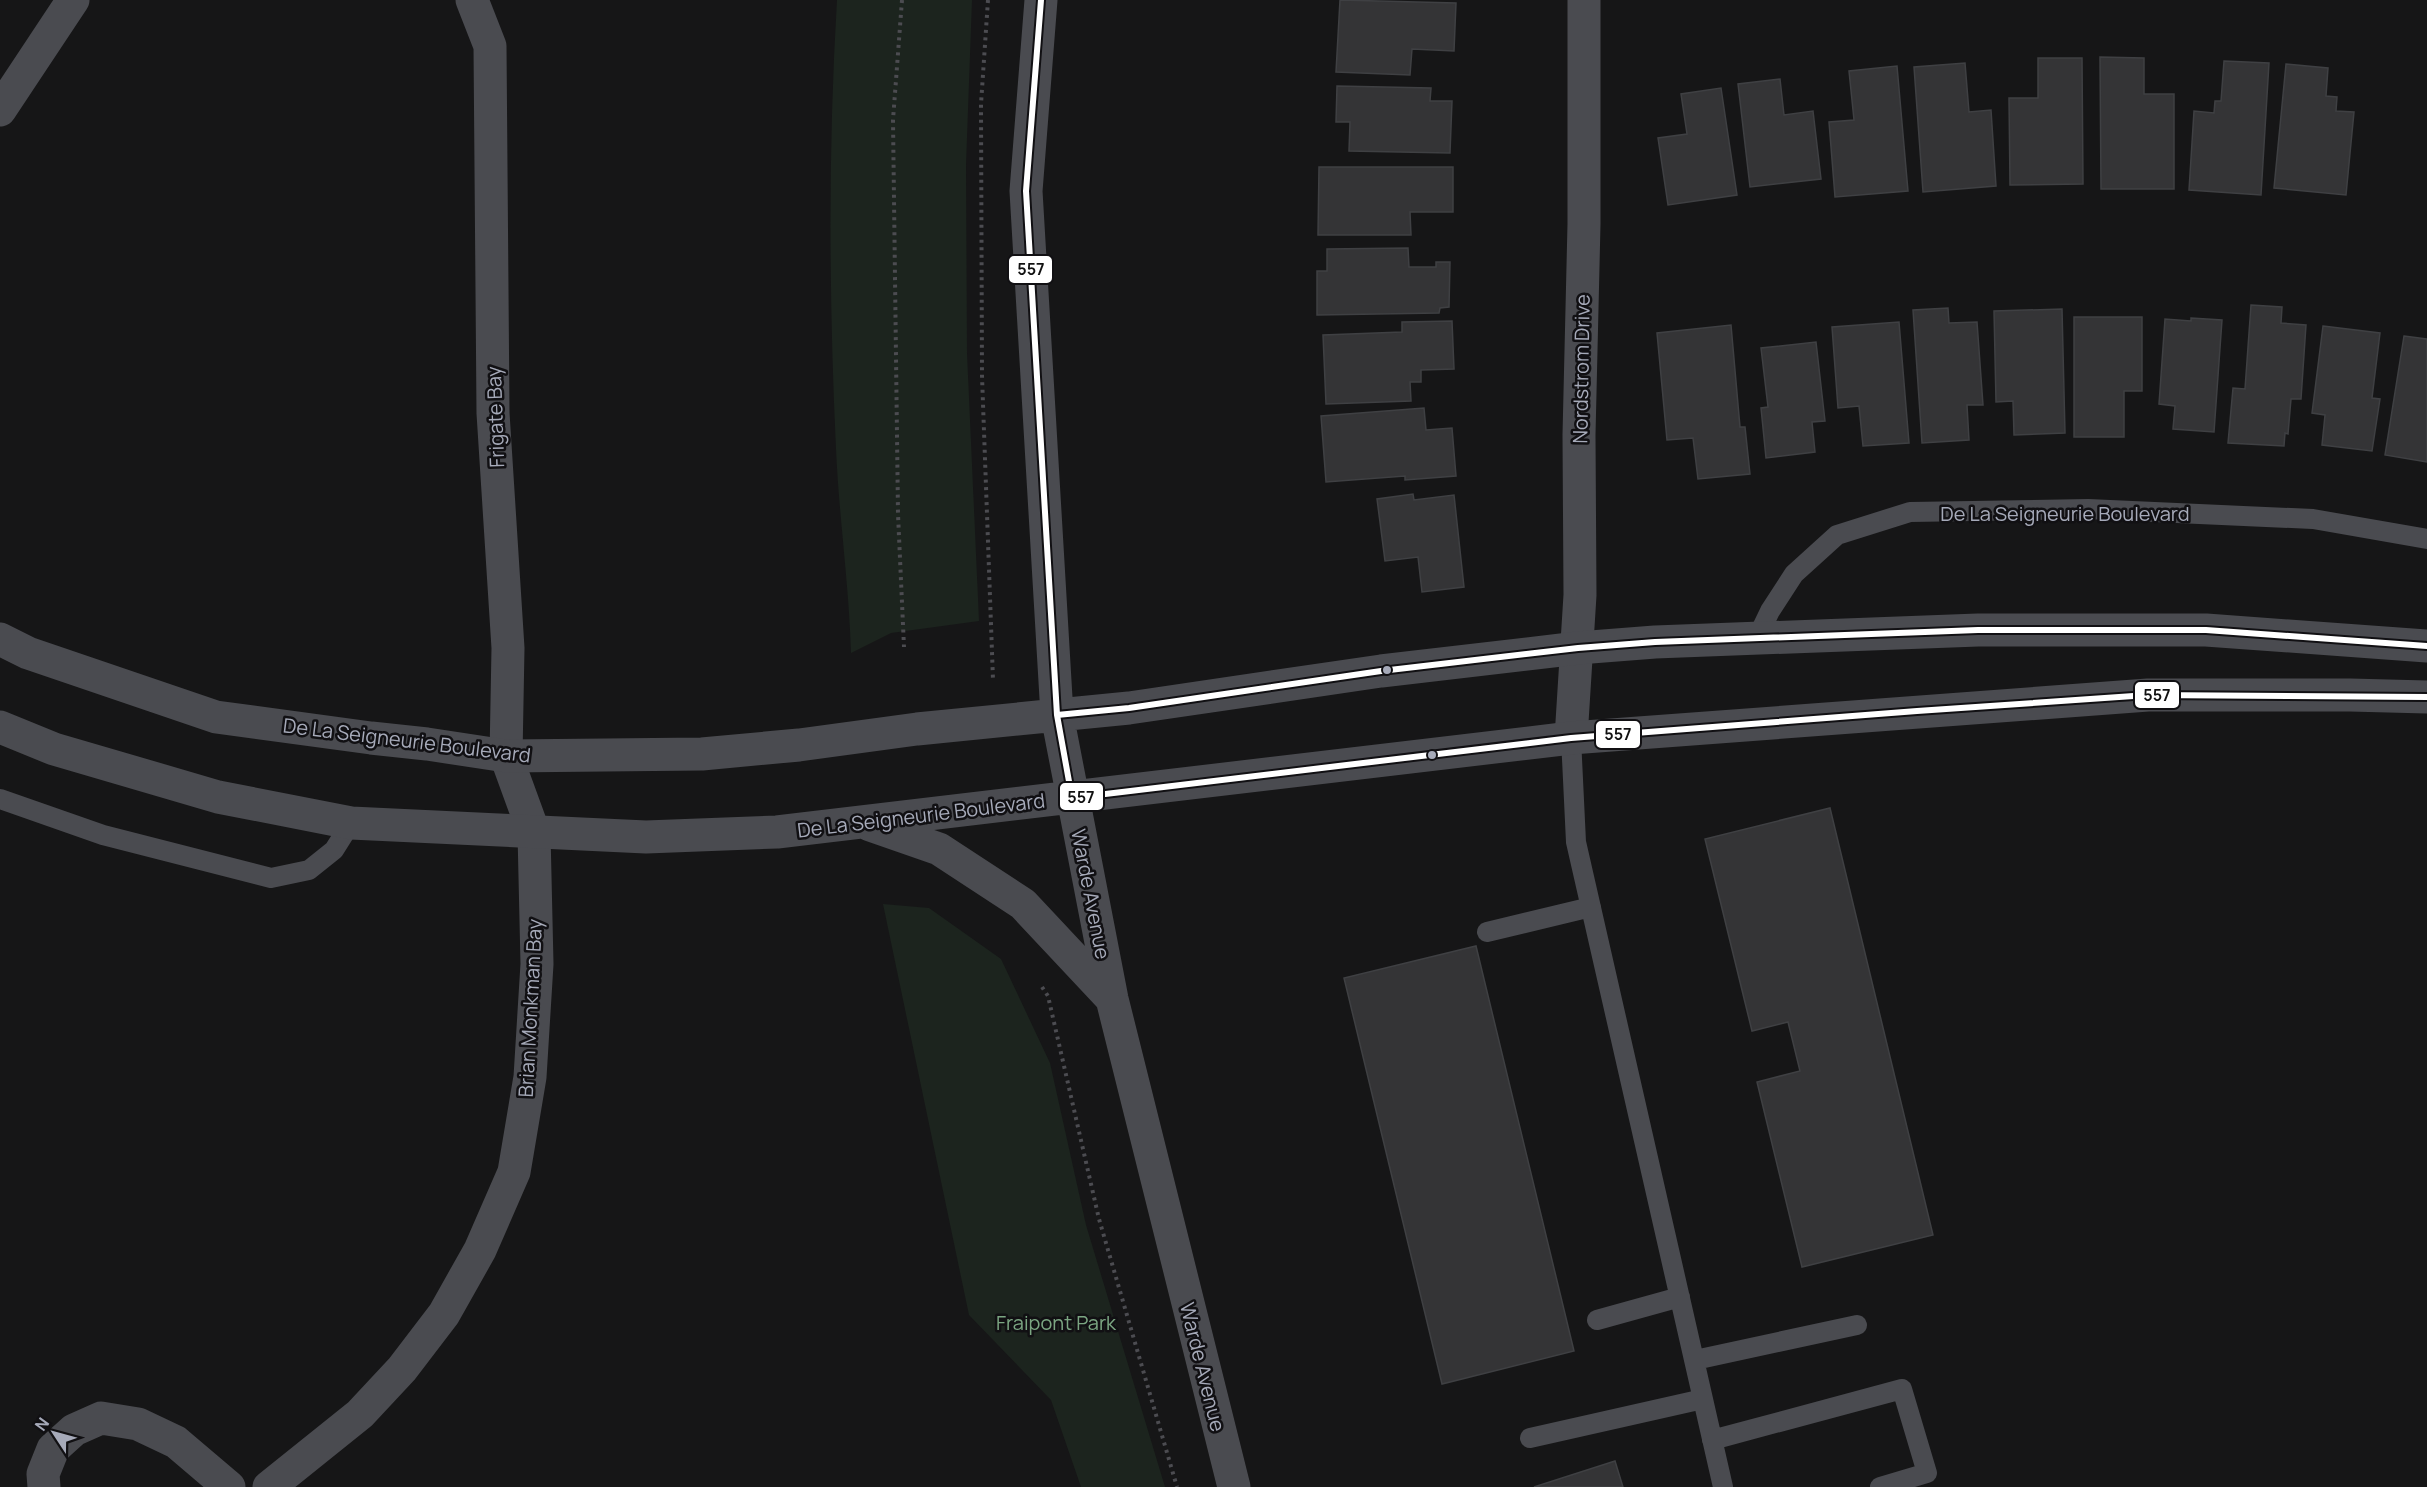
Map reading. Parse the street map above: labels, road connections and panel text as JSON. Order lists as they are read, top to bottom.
{
  "streets": {
    "street": [
      "Nordstrom Drive",
      "Frigate Bay",
      "De La Seigneurie Boulevard",
      "Warde Avenue",
      "Brian Monkman Bay"
    ]
  },
  "crossings": [
    ["Nordstrom Drive", "De La Seigneurie Boulevard"],
    ["Frigate Bay", "De La Seigneurie Boulevard"],
    ["Frigate Bay", "Brian Monkman Bay"],
    ["De La Seigneurie Boulevard", "Warde Avenue"],
    ["De La Seigneurie Boulevard", "Brian Monkman Bay"]
  ],
  "parks": ["Fraipont Park"],
  "lines": ["transit line 557"],
  "north": "top left"
}
